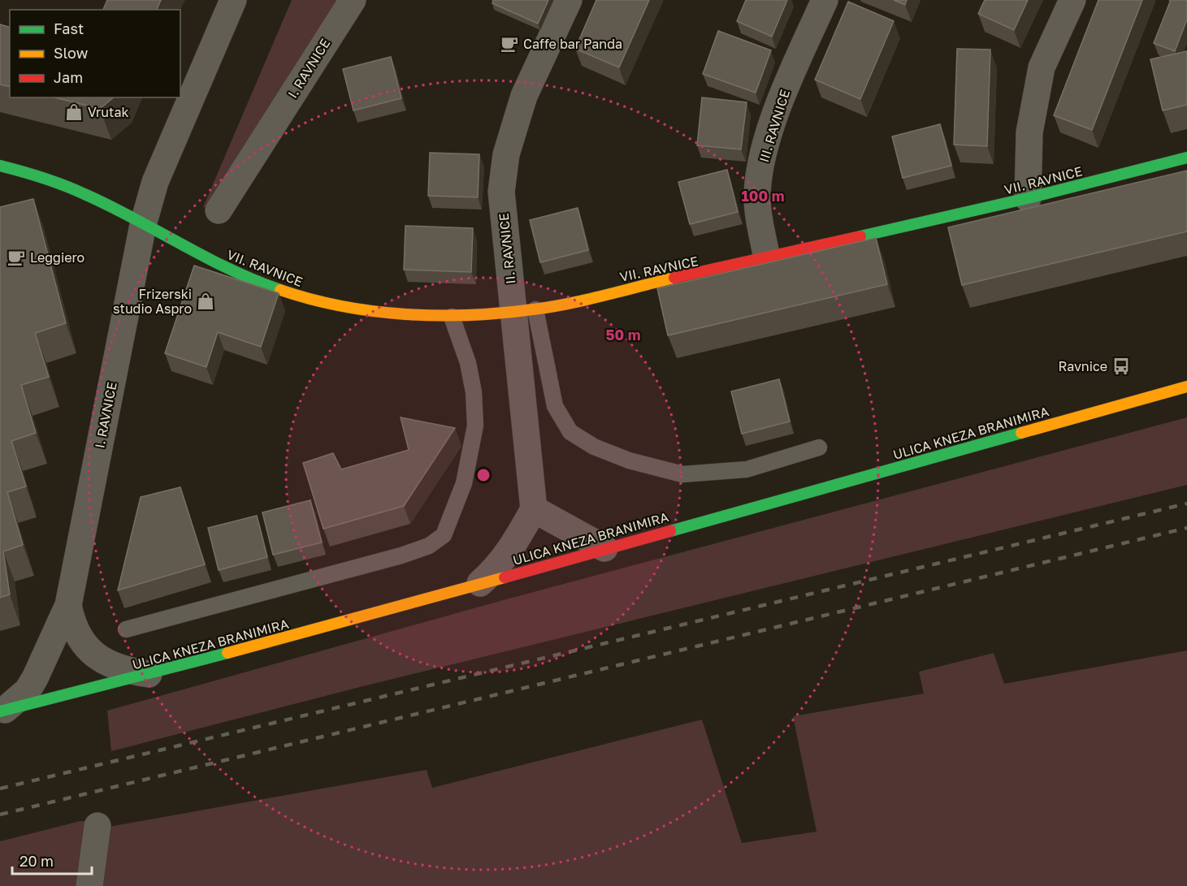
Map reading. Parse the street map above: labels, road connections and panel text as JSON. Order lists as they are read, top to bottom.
{
  "streets": {
    "main road": ["VII. RAVNICE", "ULICA KNEZA BRANIMIRA"],
    "street": ["I. RAVNICE", "III. RAVNICE", "II. RAVNICE"]
  },
  "crossings": [
    ["I. RAVNICE", "VII. RAVNICE"],
    ["I. RAVNICE", "ULICA KNEZA BRANIMIRA"],
    ["III. RAVNICE", "VII. RAVNICE"],
    ["VII. RAVNICE", "II. RAVNICE"]
  ],
  "places": {
    "cafe": ["Caffe bar Panda", "Leggiero"],
    "shop": ["Vrutak", "Frizerski studio Aspro"],
    "bus stop": ["Ravnice"]
  },
  "legend": ["Fast", "Slow", "Jam"],
  "scale_bar": "20 m",
  "rings": ["100 m", "50 m"]
}
